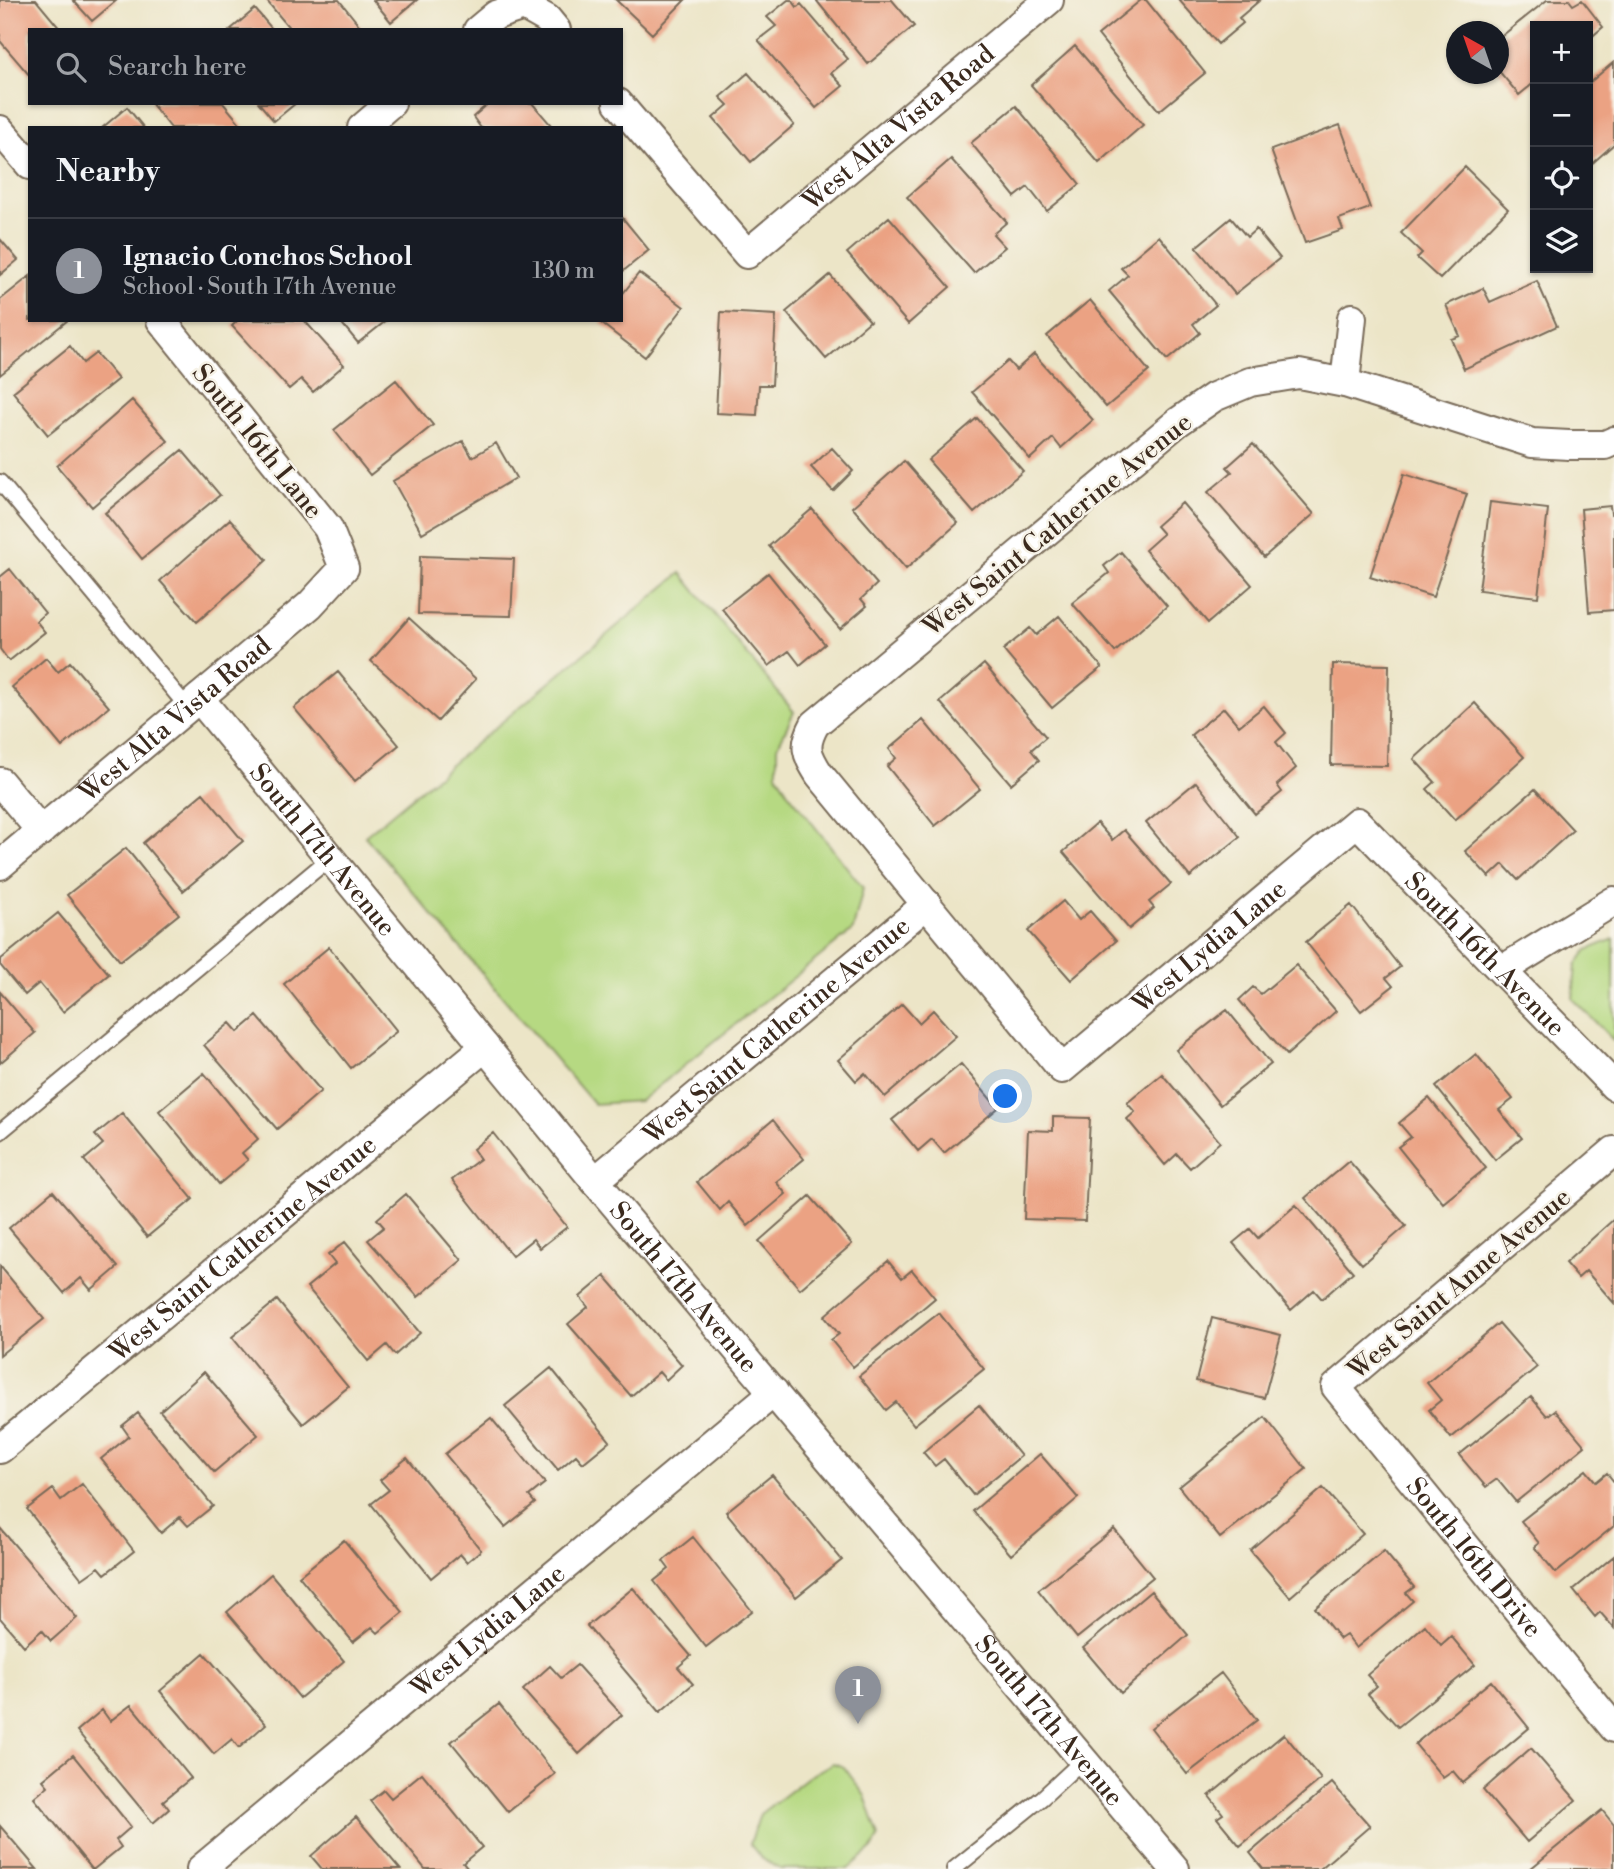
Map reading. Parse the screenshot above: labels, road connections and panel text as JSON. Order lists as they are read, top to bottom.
{
  "streets": {
    "street": [
      "West Alta Vista Road",
      "South 16th Lane",
      "West Saint Catherine Avenue",
      "South 17th Avenue",
      "West Lydia Lane",
      "South 16th Avenue",
      "West Saint Anne Avenue",
      "South 16th Drive"
    ]
  },
  "crossings": [
    ["West Alta Vista Road", "South 16th Lane"],
    ["West Alta Vista Road", "South 17th Avenue"],
    ["West Saint Catherine Avenue", "South 17th Avenue"],
    ["West Saint Catherine Avenue", "West Lydia Lane"],
    ["South 17th Avenue", "West Lydia Lane"],
    ["West Lydia Lane", "South 16th Avenue"],
    ["West Saint Anne Avenue", "South 16th Drive"]
  ],
  "north": "top left",
  "page": {
    "map_buttons": ["+", "−"],
    "search": "Search here",
    "heading": "Nearby",
    "list": [
      {
        "mark": "1",
        "name": "Ignacio Conchos School",
        "note": "School · South 17th Avenue",
        "value": "130 m"
      }
    ],
    "pins": "1"
  }
}
